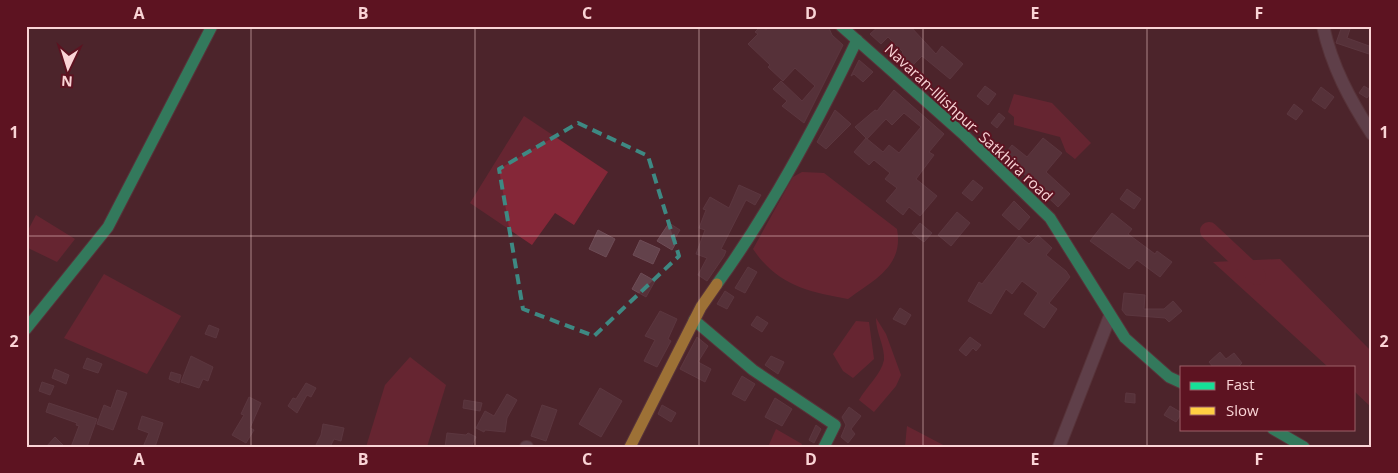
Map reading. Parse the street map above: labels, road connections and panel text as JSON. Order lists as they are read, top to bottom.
{
  "streets": {
    "main road": ["Navaran-Illishpur- Satkhira road"]
  },
  "legend": ["Fast", "Slow"],
  "north": "bottom",
  "grid": {
    "columns": [
      "A",
      "B",
      "C",
      "D",
      "E",
      "F"
    ],
    "rows": ["1", "2"]
  }
}
